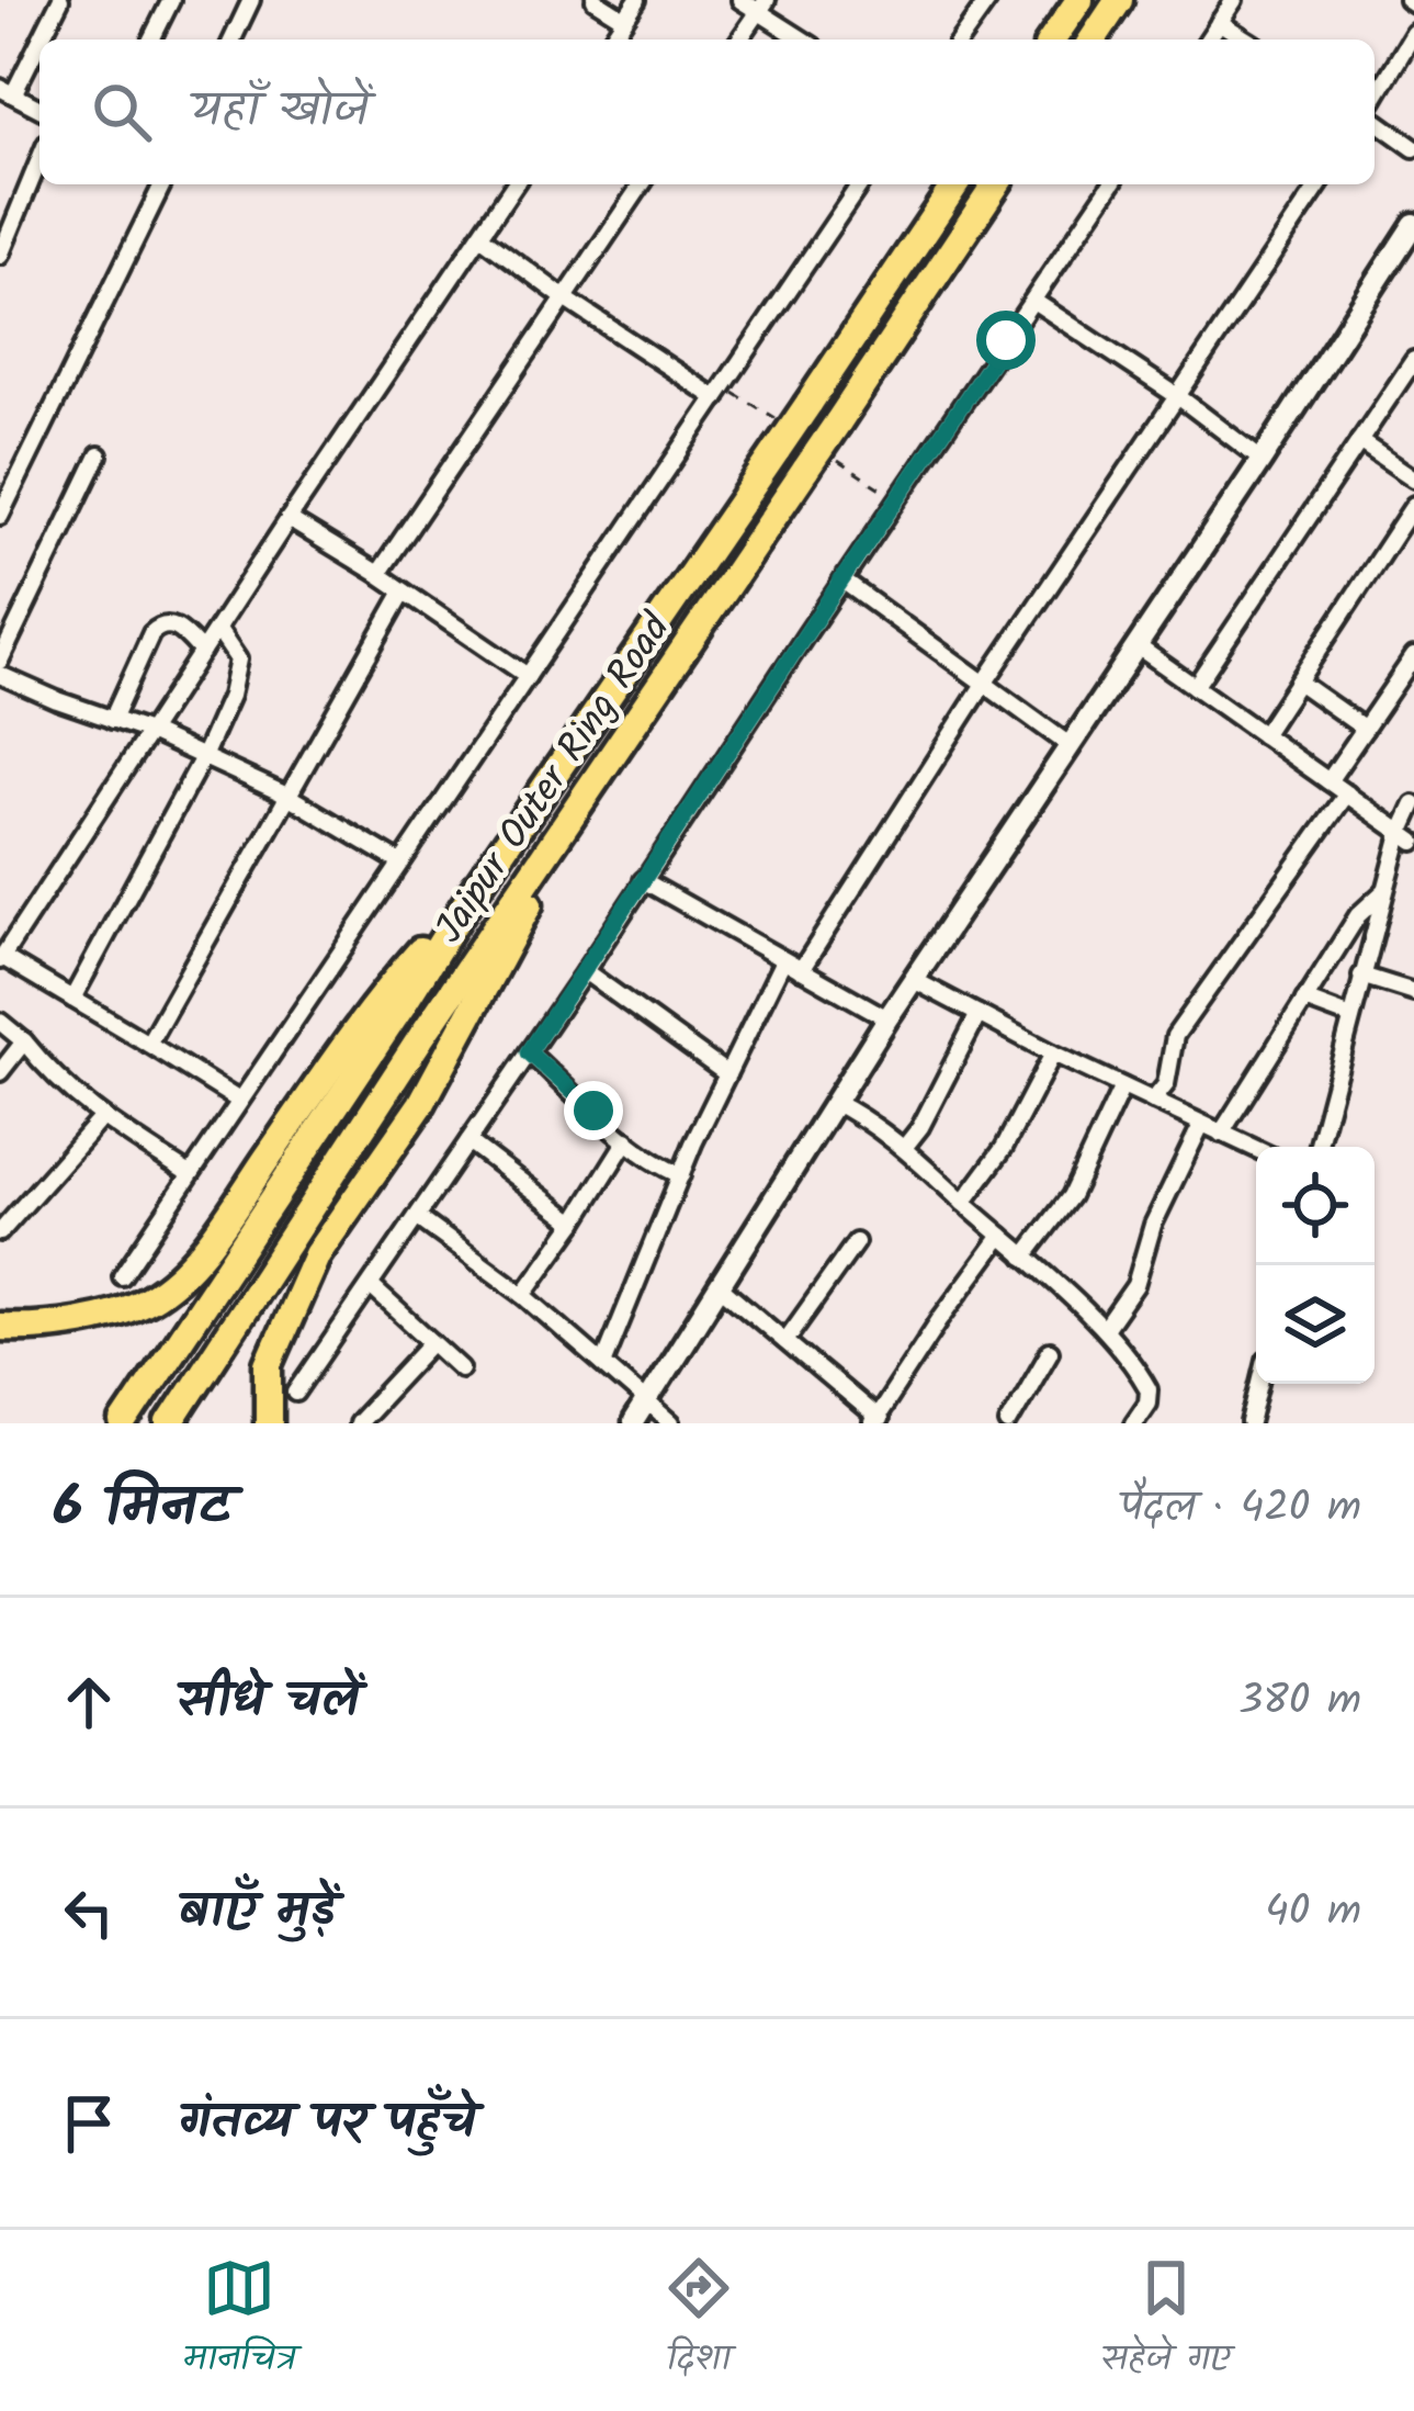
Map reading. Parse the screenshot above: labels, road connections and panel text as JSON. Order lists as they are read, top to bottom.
{
  "streets": {
    "highway": ["Jaipur Outer Ring Road"]
  },
  "page": {
    "search": "यहाँ खोजें",
    "heading": ["6 मिनट", "पैदल · 420 m"],
    "list": [
      ["सीधे चलें", "380 m"],
      ["बाएँ मुड़ें", "40 m"],
      "गंतव्य पर पहुँचे"
    ],
    "nav": ["मानचित्र", "दिशा", "सहेजे गए"]
  }
}
